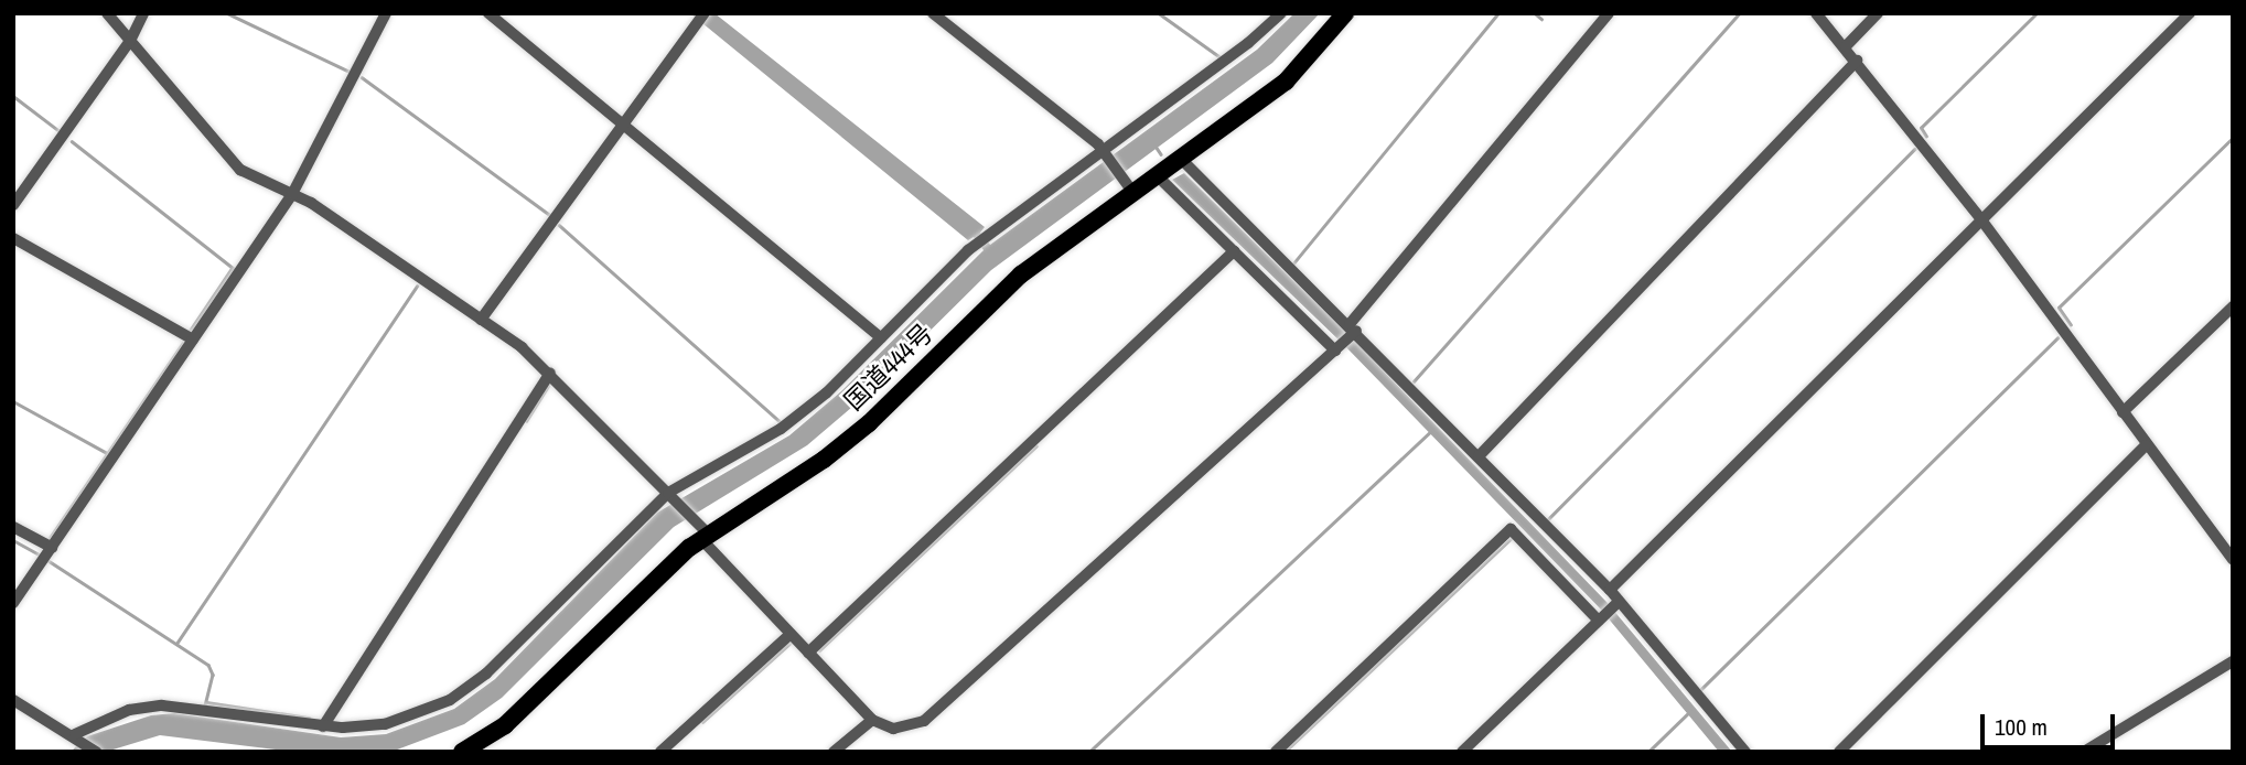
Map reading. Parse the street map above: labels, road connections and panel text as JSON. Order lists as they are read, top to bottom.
{
  "streets": {
    "highway": ["国道444号"]
  },
  "scale_bar": "100 m"
}
